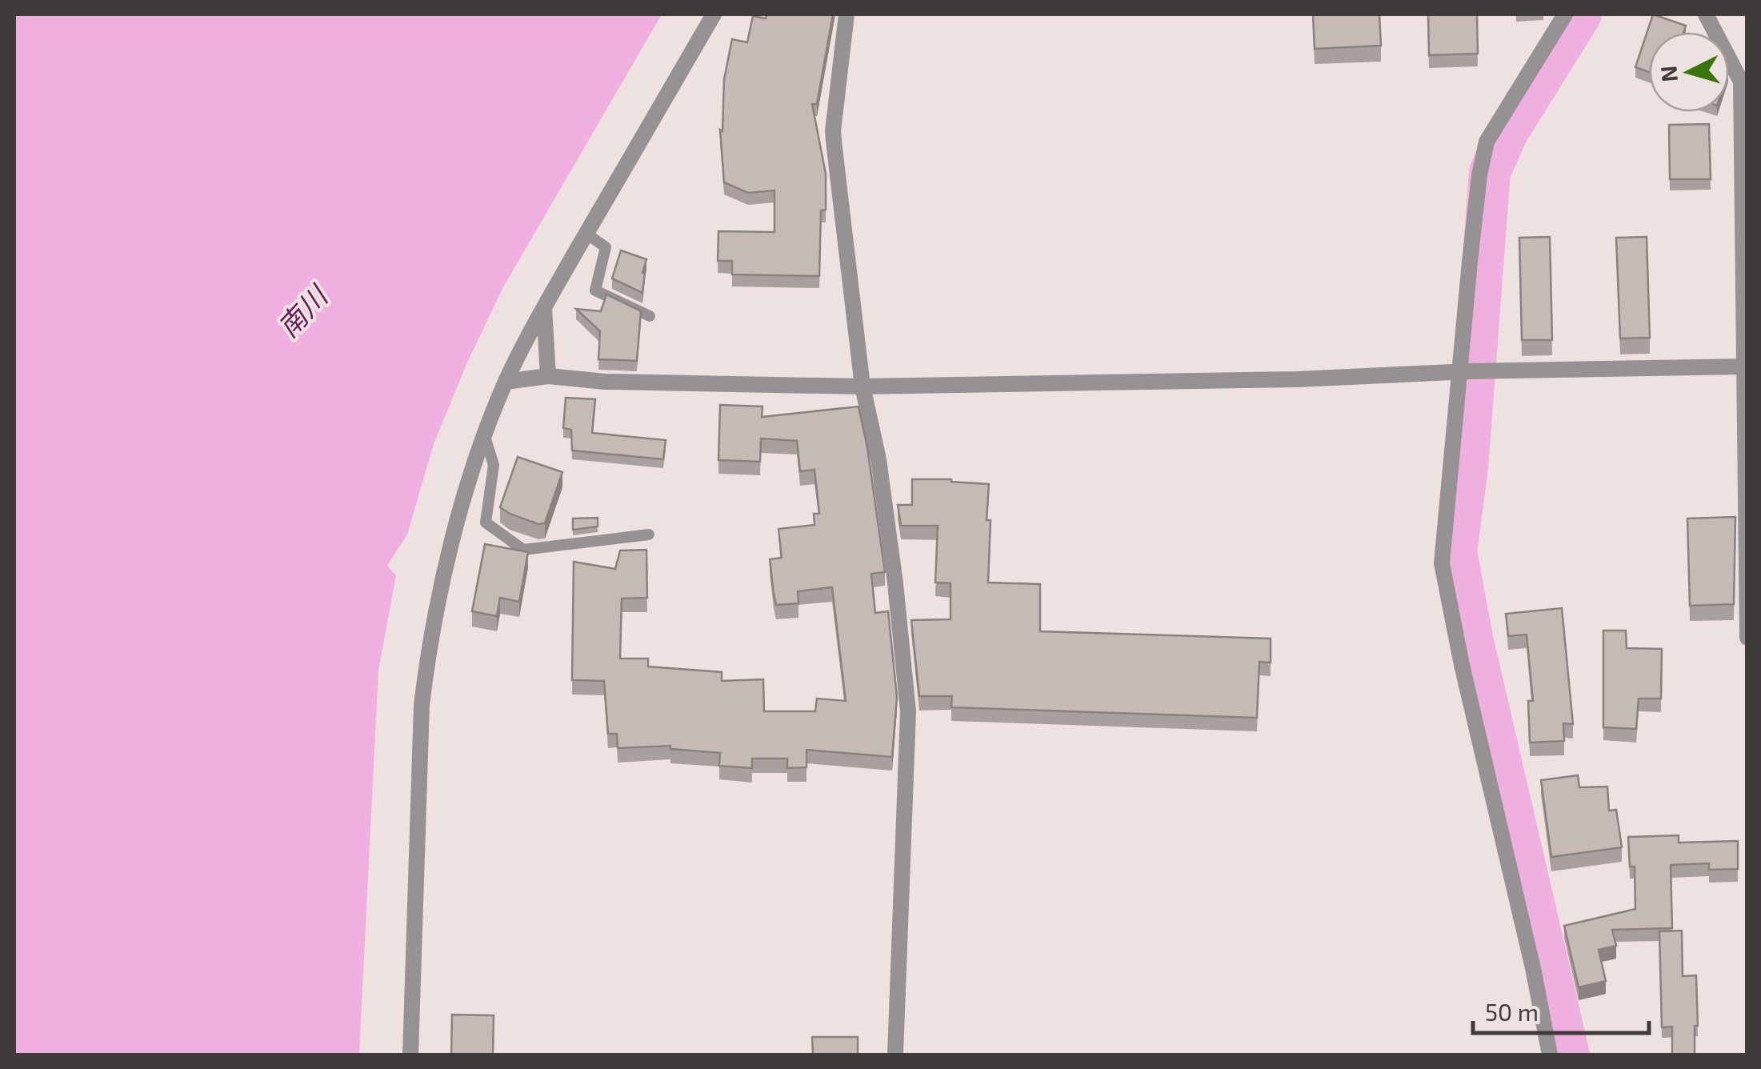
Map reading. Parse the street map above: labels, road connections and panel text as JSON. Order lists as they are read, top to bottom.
{
  "water": ["南川"],
  "scale_bar": "50 m",
  "north": "left"
}
